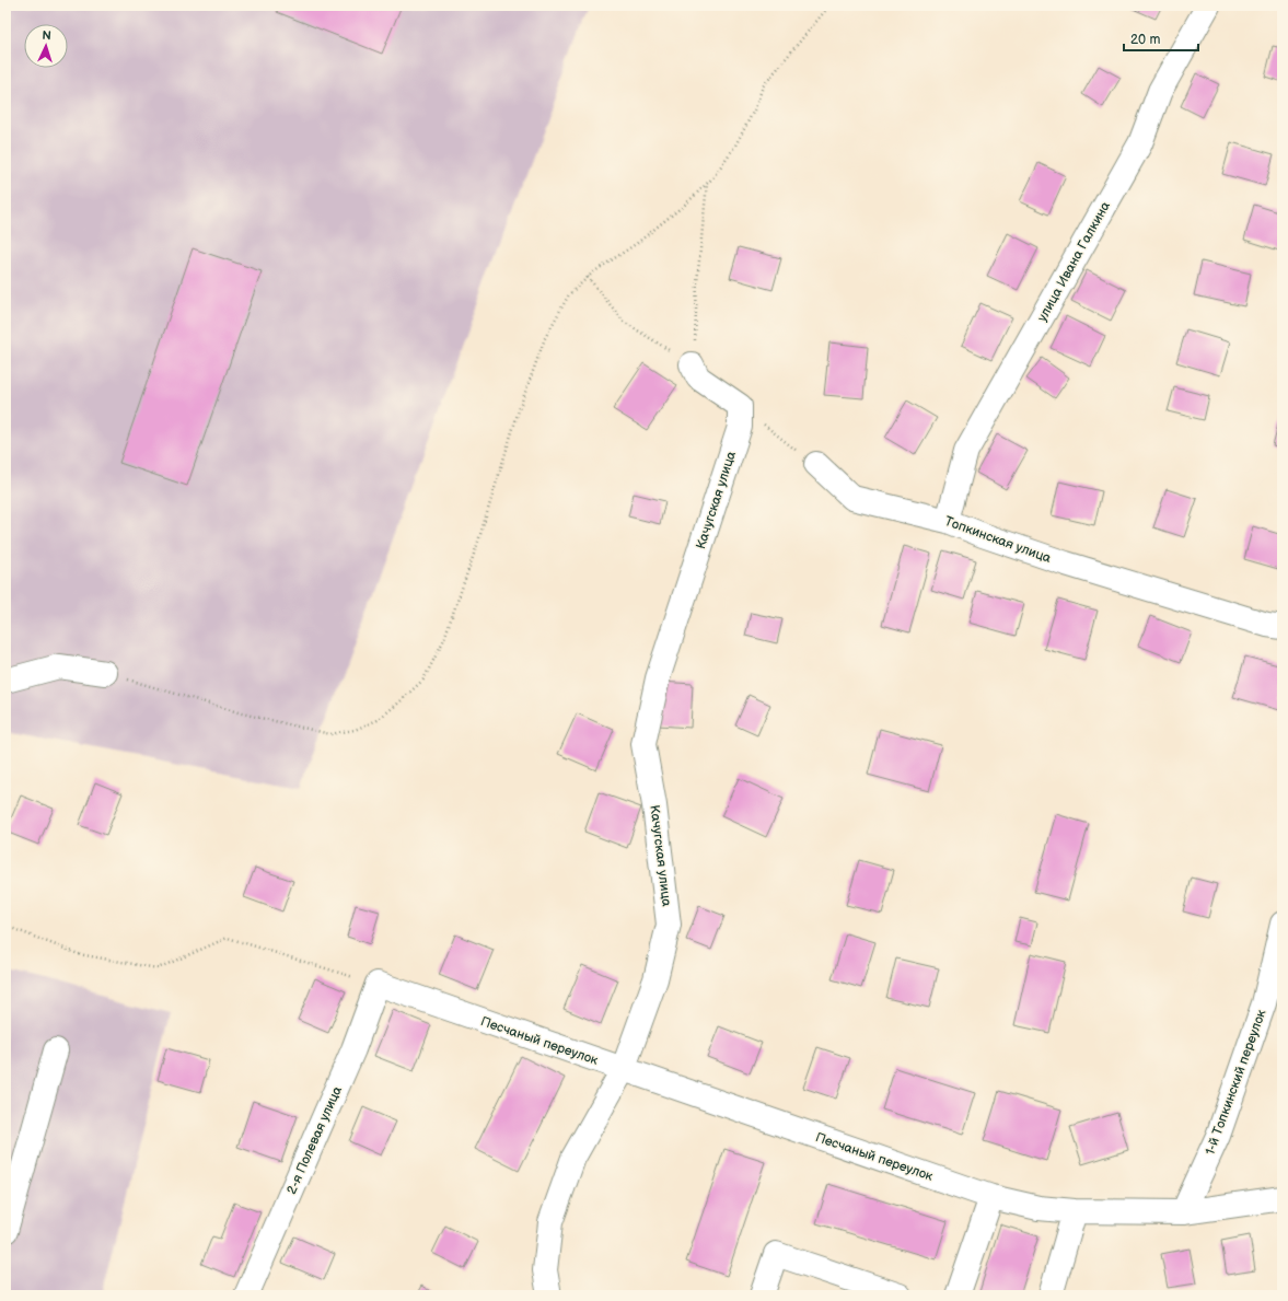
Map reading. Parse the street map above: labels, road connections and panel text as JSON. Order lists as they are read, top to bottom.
{
  "streets": {
    "street": [
      "улица Ивана Галкина",
      "Качугская улица",
      "Топкинская улица",
      "Песчаный переулок",
      "1-й Топкинский переулок",
      "2-я Полевая улица"
    ]
  },
  "crossings": [
    ["улица Ивана Галкина", "Топкинская улица"],
    ["Качугская улица", "Песчаный переулок"],
    ["Песчаный переулок", "1-й Топкинский переулок"],
    ["Песчаный переулок", "2-я Полевая улица"]
  ],
  "scale_bar": "20 m",
  "north": "top"
}
